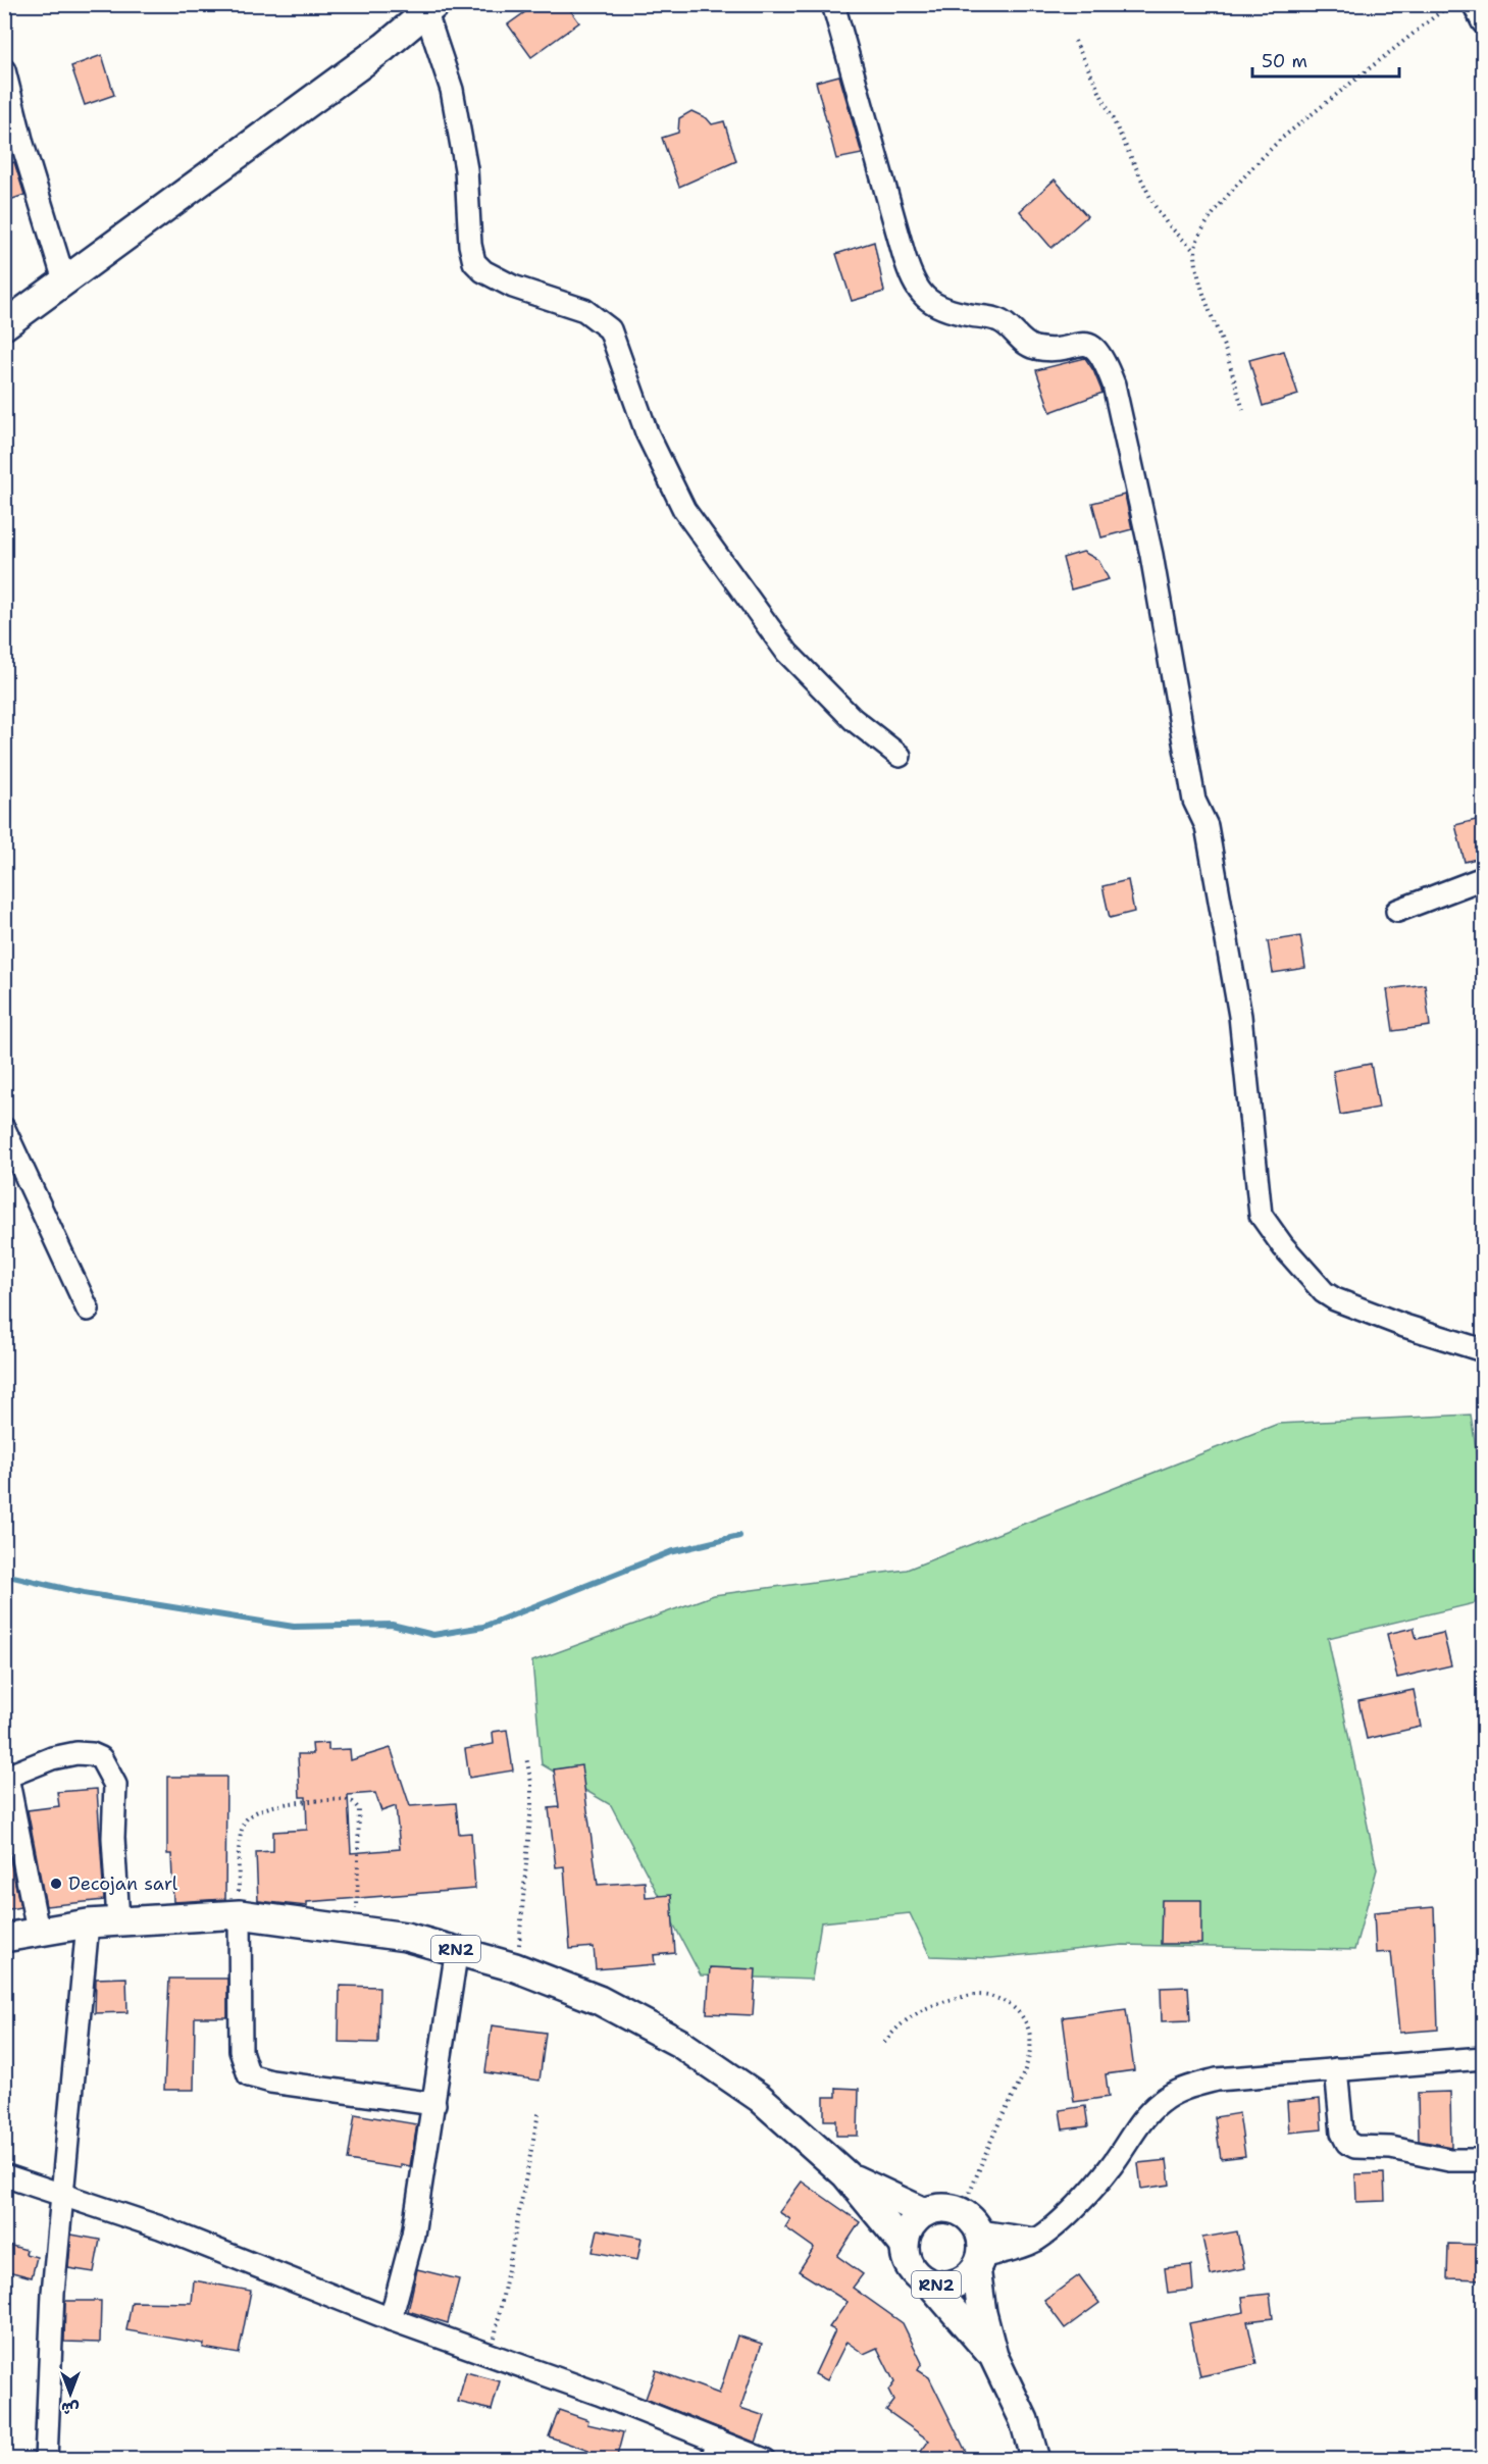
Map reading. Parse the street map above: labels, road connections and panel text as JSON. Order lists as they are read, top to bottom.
{
  "streets": {
    "main road": ["RN2"]
  },
  "places": ["Decojan sarl"],
  "scale_bar": "50 m",
  "north": "bottom"
}
